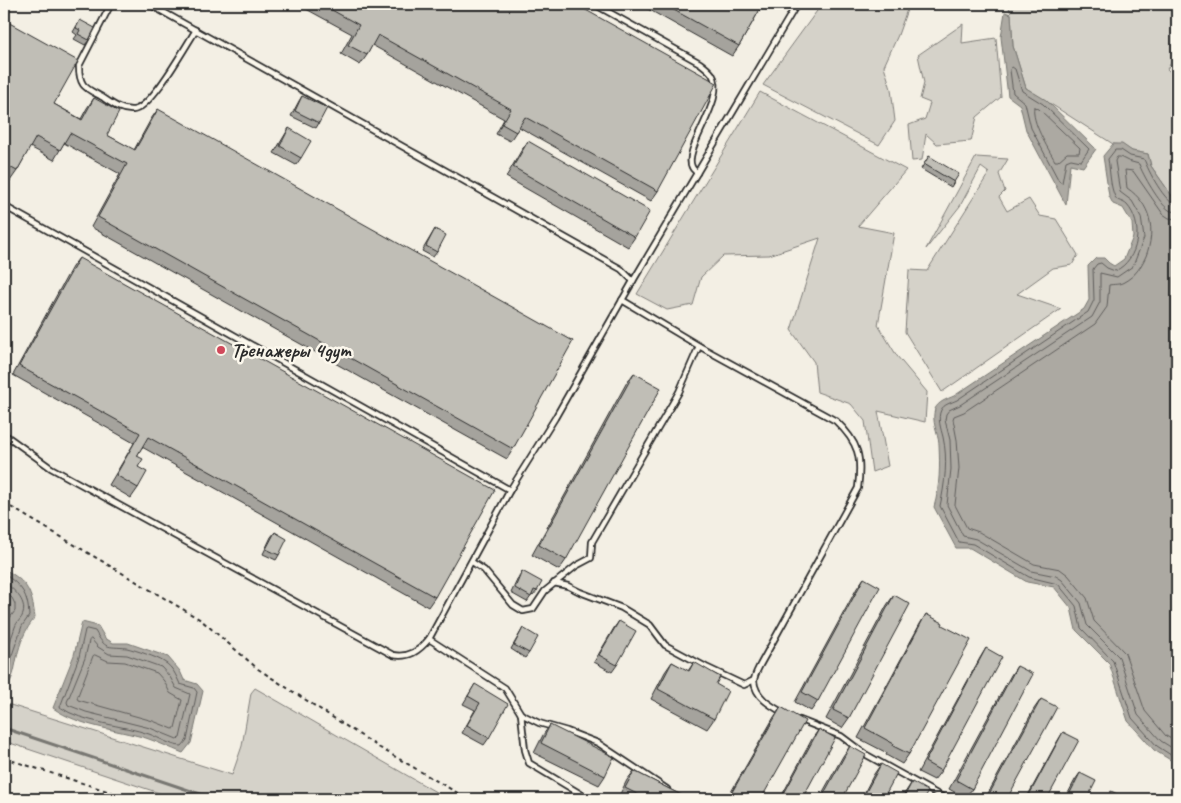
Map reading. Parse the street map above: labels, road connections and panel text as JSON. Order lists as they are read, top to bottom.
{
  "places": ["Тренажеры 4gym"]
}
